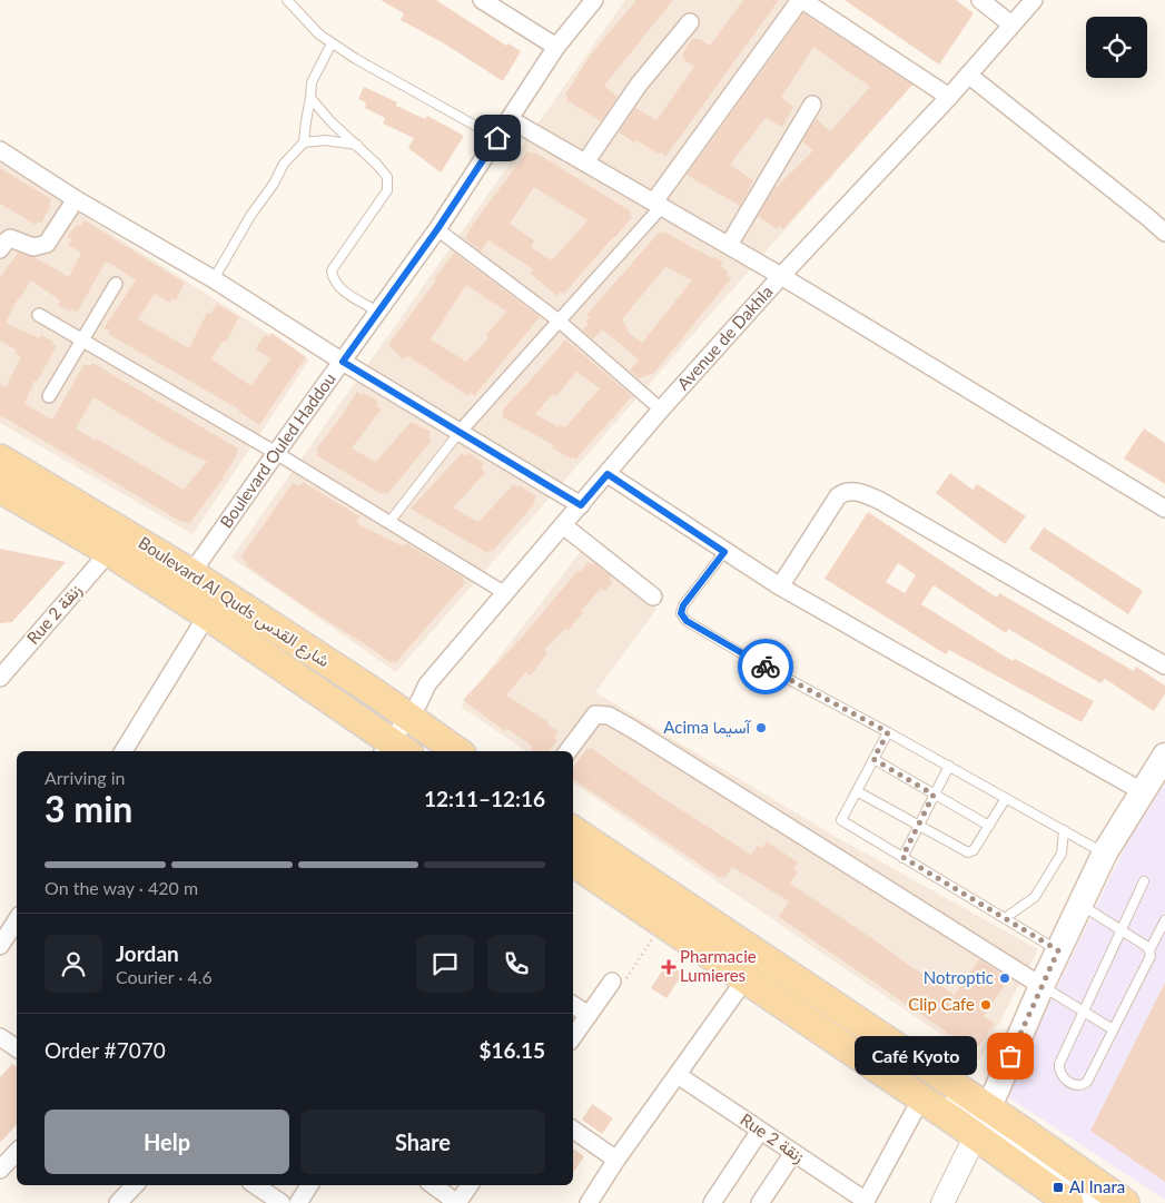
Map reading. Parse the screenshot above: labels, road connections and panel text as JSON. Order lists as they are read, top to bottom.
{
  "streets": {
    "main road": ["Boulevard Al Quds شارع القدس"],
    "street": ["Avenue de Dakhla", "Boulevard Ouled Haddou", "Rue 2 زنقة"]
  },
  "crossings": [
    ["Avenue de Dakhla", "Boulevard Al Quds شارع القدس"],
    ["Boulevard Ouled Haddou", "Boulevard Al Quds شارع القدس"],
    ["Boulevard Al Quds شارع القدس", "Rue 2 زنقة"]
  ],
  "places": {
    "other": [
      "Acima آسيما",
      "Notroptic",
      "Clip Cafe",
      "Café Kyoto"
    ],
    "health": ["Pharmacie Lumieres"],
    "transit": ["Al Inara"]
  },
  "page": {
    "heading": ["3 min", "Arriving in", "12:11–12:16"],
    "panel": [
      "Jordan",
      "Courier · 4.6",
      "Order #7070",
      "$16.15"
    ],
    "bar": "On the way · 420 m",
    "bubble": "Café Kyoto",
    "buttons": ["Help", "Share"]
  }
}
